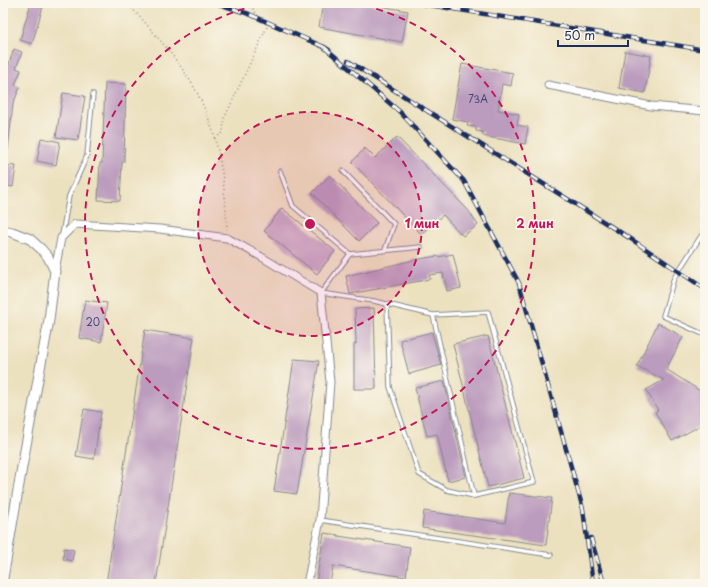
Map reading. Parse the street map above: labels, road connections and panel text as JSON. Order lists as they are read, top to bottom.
{
  "house_numbers": ["73А", "20"],
  "scale_bar": "50 m",
  "rings": ["1 мин", "2 мин"]
}
